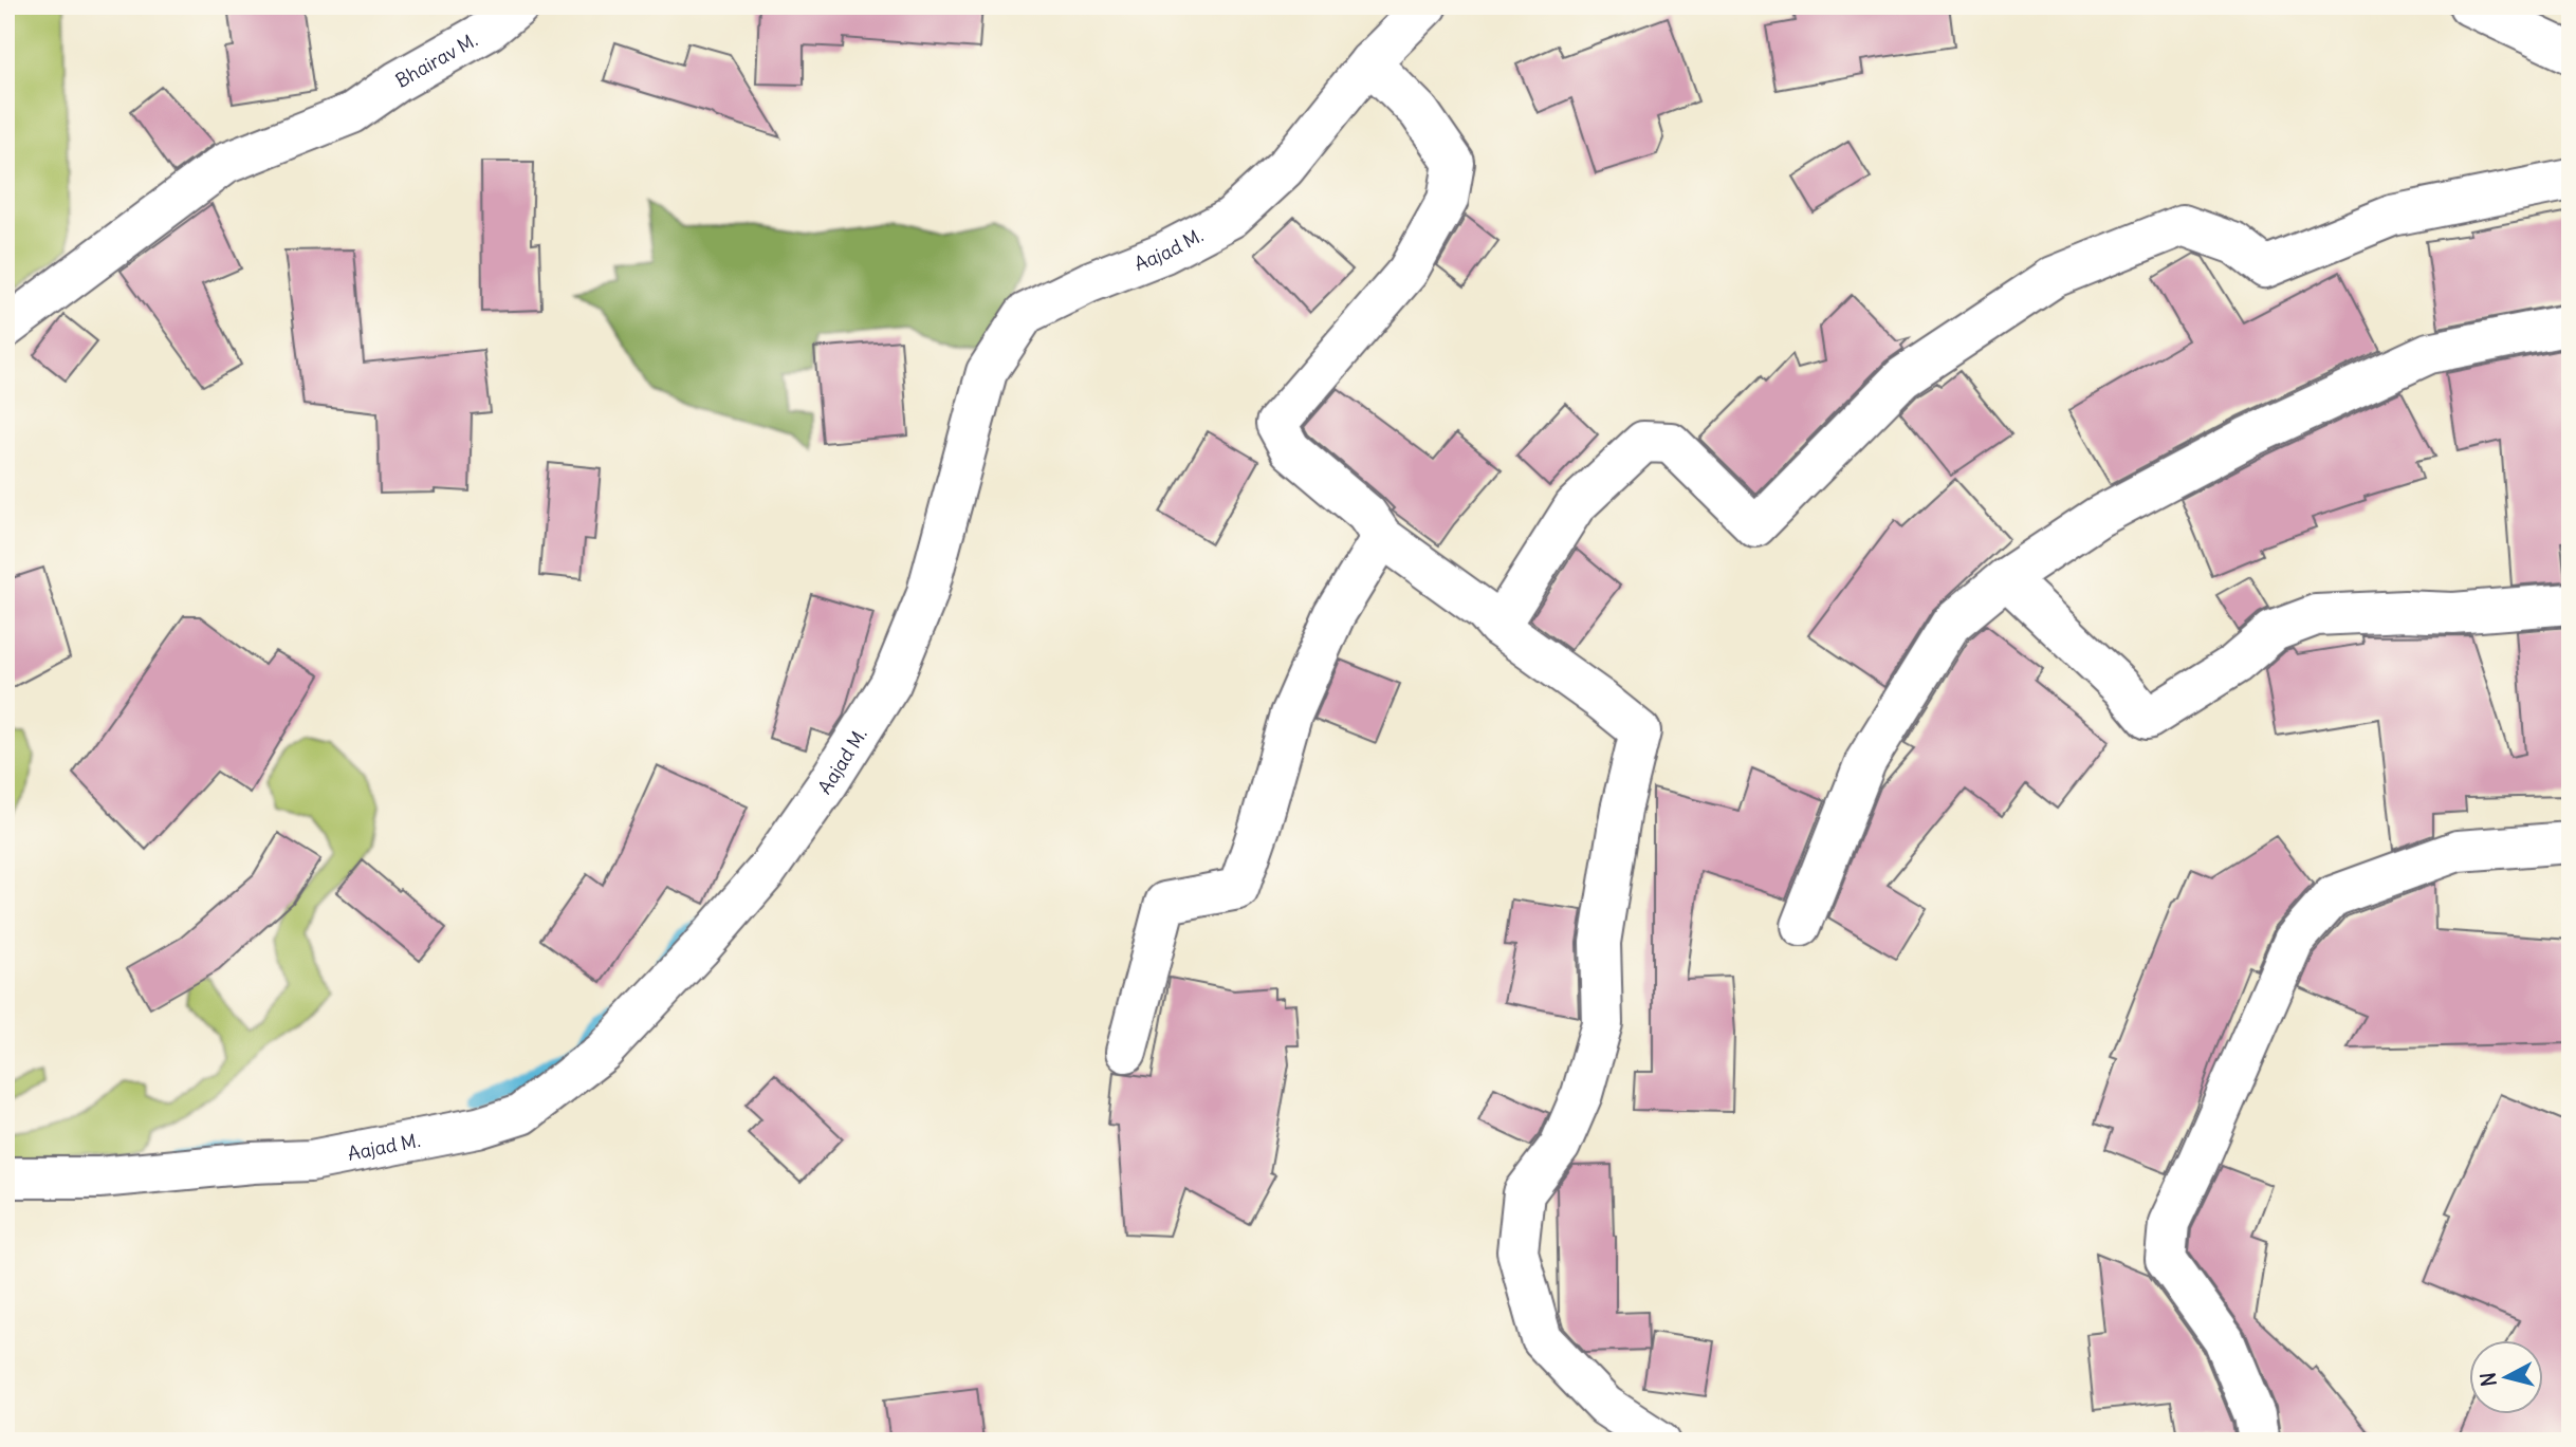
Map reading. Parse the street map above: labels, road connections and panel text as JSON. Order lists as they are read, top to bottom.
{
  "streets": {
    "street": ["Bhairav M.", "Aajad M."]
  },
  "north": "left"
}
